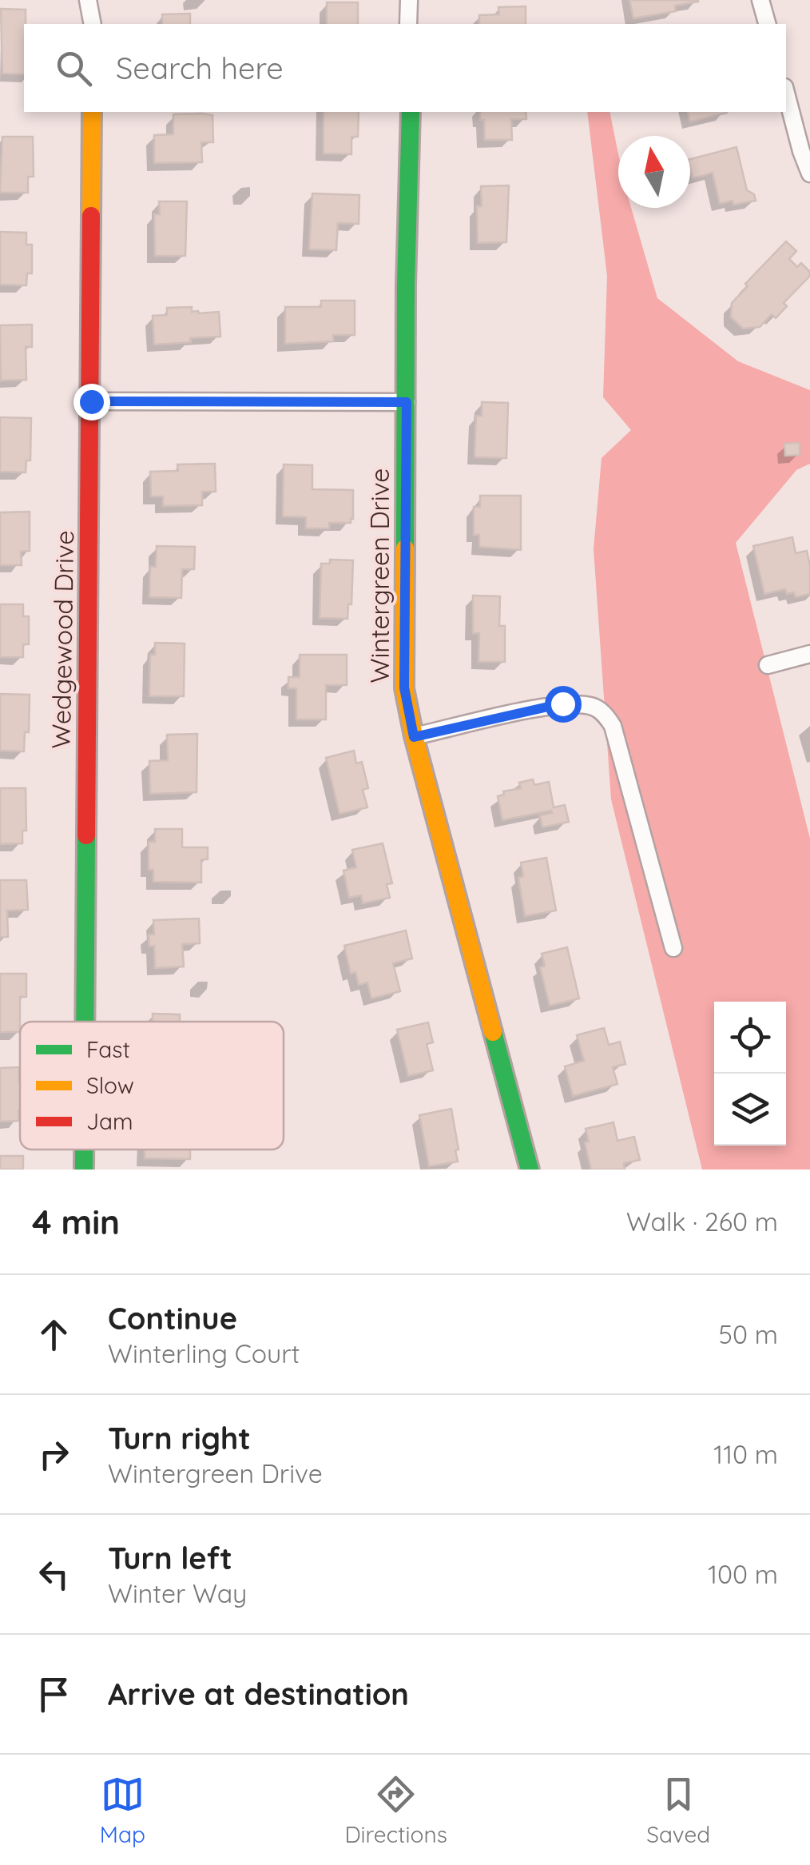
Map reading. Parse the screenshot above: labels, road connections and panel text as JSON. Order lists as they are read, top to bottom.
{
  "streets": {
    "street": ["Wintergreen Drive", "Wedgewood Drive"]
  },
  "legend": ["Fast", "Slow", "Jam"],
  "north": "top",
  "page": {
    "search": "Search here",
    "heading": ["4 min", "Walk · 260 m"],
    "list": [
      ["Continue", "Winterling Court", "50 m"],
      ["Turn right", "Wintergreen Drive", "110 m"],
      ["Turn left", "Winter Way", "100 m"],
      "Arrive at destination"
    ],
    "nav": ["Map", "Directions", "Saved"]
  }
}
